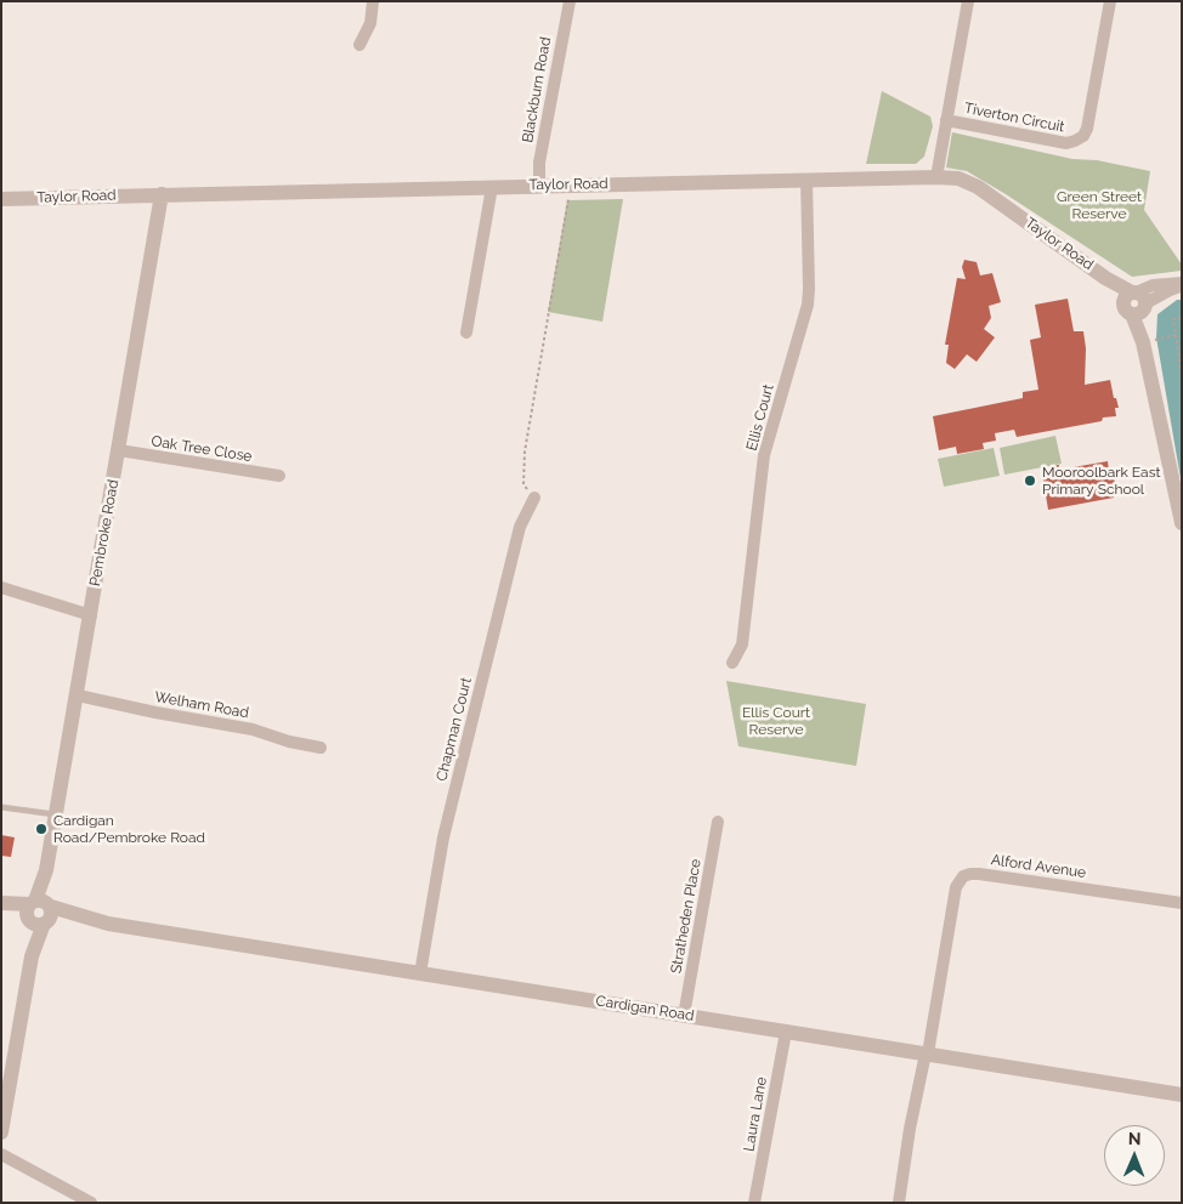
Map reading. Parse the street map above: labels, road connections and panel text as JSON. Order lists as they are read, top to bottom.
{
  "streets": {
    "street": [
      "Blackburn Road",
      "Tiverton Circuit",
      "Taylor Road",
      "Ellis Court",
      "Oak Tree Close",
      "Pembroke Road",
      "Welham Road",
      "Chapman Court",
      "Alford Avenue",
      "Stratheden Place",
      "Cardigan Road",
      "Laura Lane"
    ]
  },
  "crossings": [
    ["Blackburn Road", "Taylor Road"],
    ["Tiverton Circuit", "Taylor Road"],
    ["Taylor Road", "Ellis Court"],
    ["Taylor Road", "Pembroke Road"],
    ["Oak Tree Close", "Pembroke Road"],
    ["Pembroke Road", "Welham Road"],
    ["Pembroke Road", "Cardigan Road"],
    ["Chapman Court", "Cardigan Road"],
    ["Alford Avenue", "Cardigan Road"],
    ["Stratheden Place", "Cardigan Road"],
    ["Cardigan Road", "Laura Lane"]
  ],
  "parks": ["Green Street Reserve", "Ellis Court Reserve"],
  "places": ["Mooroolbark East Primary School", "Cardigan Road/Pembroke Road"],
  "north": "top"
}
